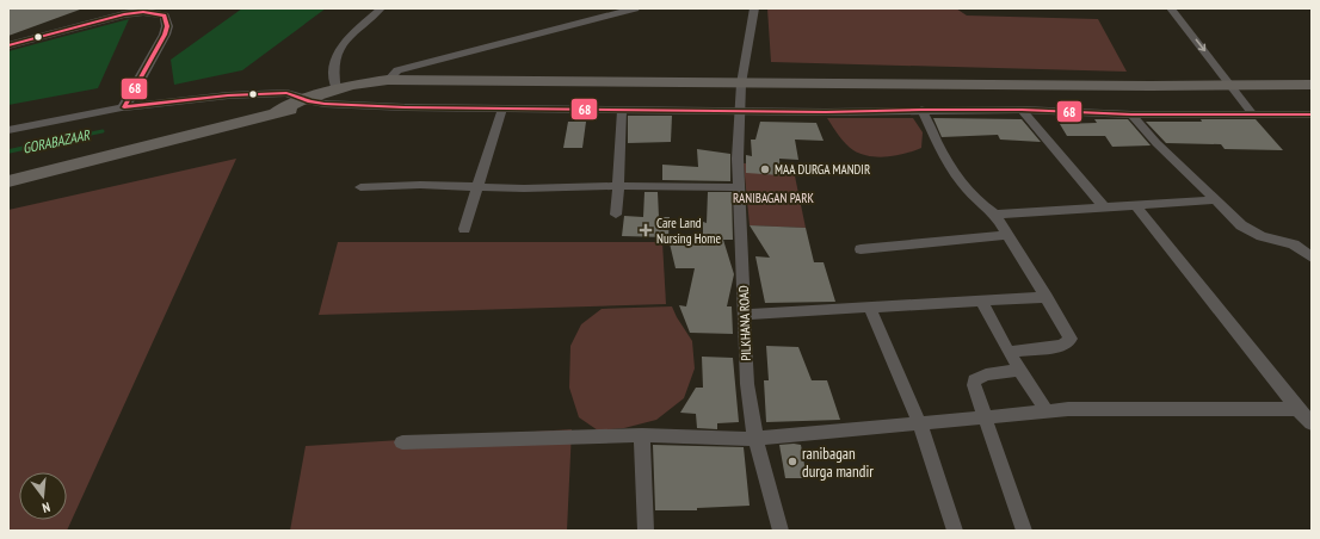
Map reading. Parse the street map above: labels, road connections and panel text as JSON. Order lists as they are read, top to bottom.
{
  "streets": {
    "street": ["PILKHANA ROAD"]
  },
  "water": ["GORABAZAAR"],
  "parks": ["RANIBAGAN PARK"],
  "places": {
    "other": ["MAA DURGA MANDIR", "ranibagan durga mandir"],
    "health": ["Care Land Nursing Home"]
  },
  "lines": ["transit line 68"],
  "north": "bottom"
}
